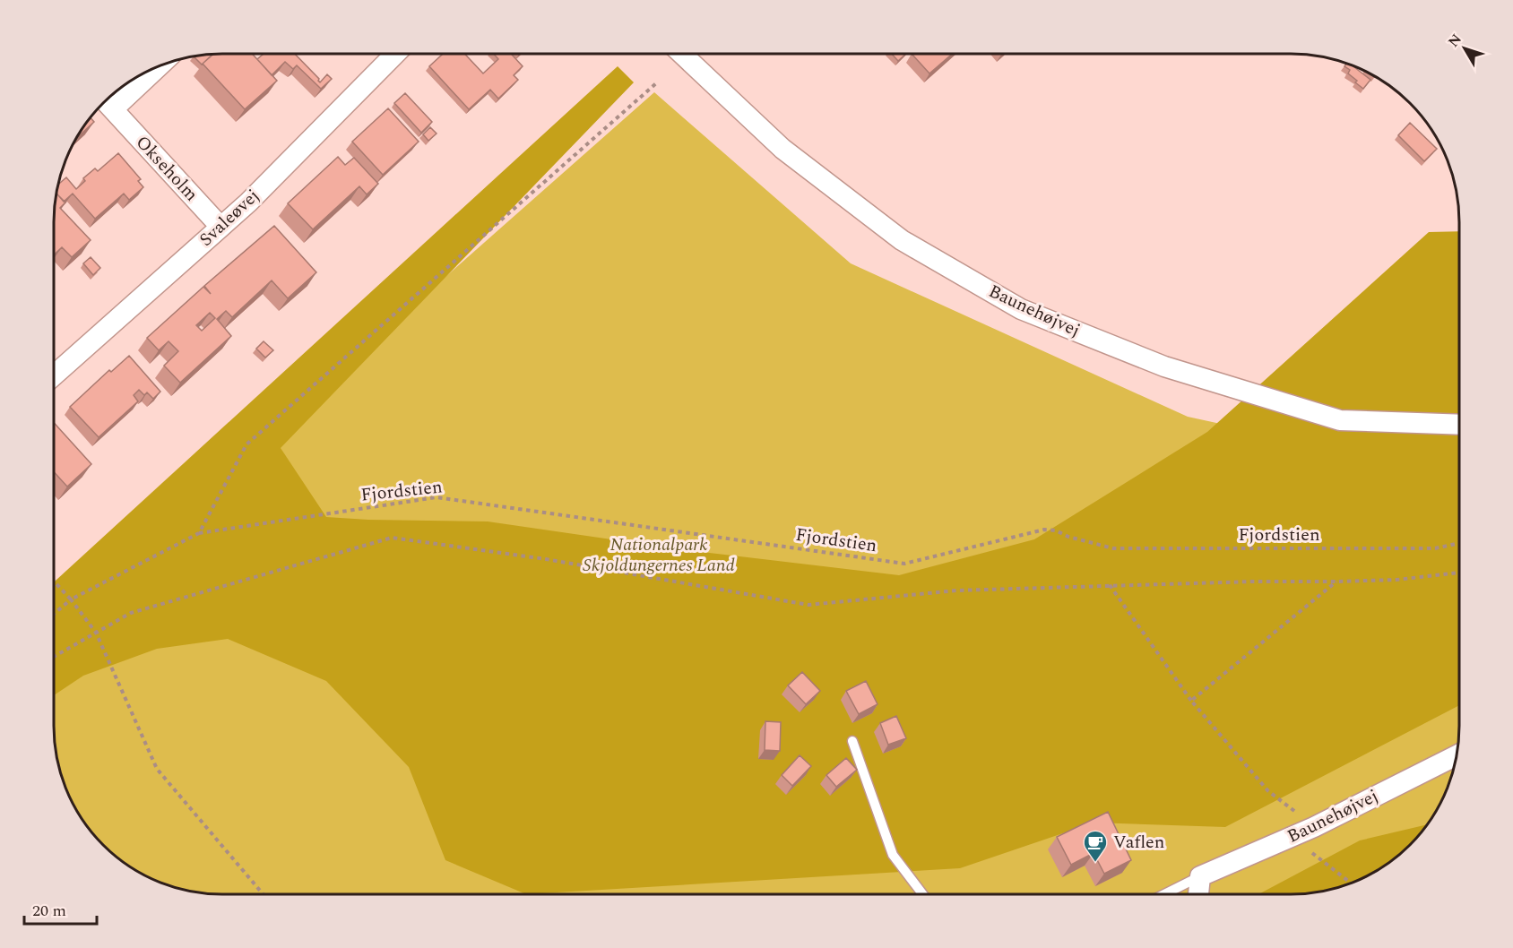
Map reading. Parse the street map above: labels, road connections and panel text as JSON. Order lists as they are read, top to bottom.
{
  "streets": {
    "street": ["Okseholm", "Svaleøvej", "Baunehøjvej"],
    "path": ["Fjordstien"]
  },
  "crossings": [
    ["Okseholm", "Svaleøvej"]
  ],
  "parks": ["Nationalpark Skjoldungernes Land"],
  "places": {
    "cafe": ["Vaflen"]
  },
  "scale_bar": "20 m",
  "north": "top left"
}
